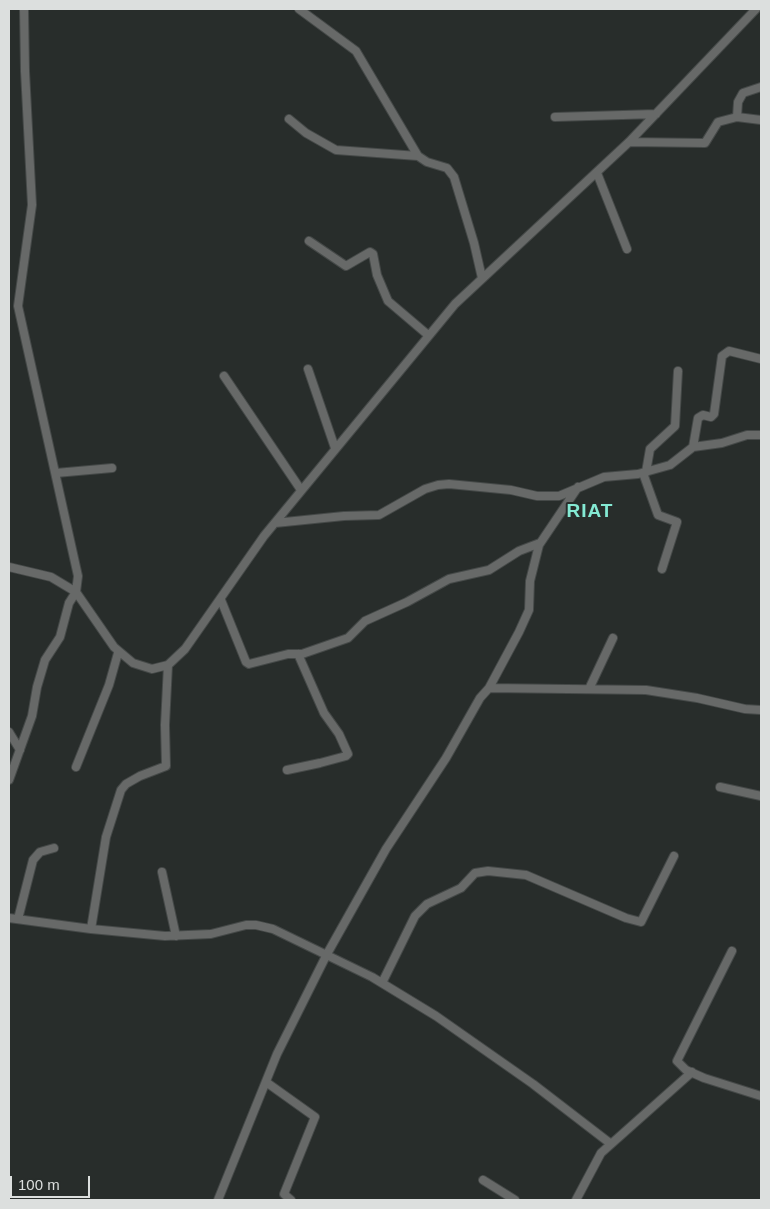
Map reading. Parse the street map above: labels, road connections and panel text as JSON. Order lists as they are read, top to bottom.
{
  "districts": ["RIAT"],
  "scale_bar": "100 m"
}
